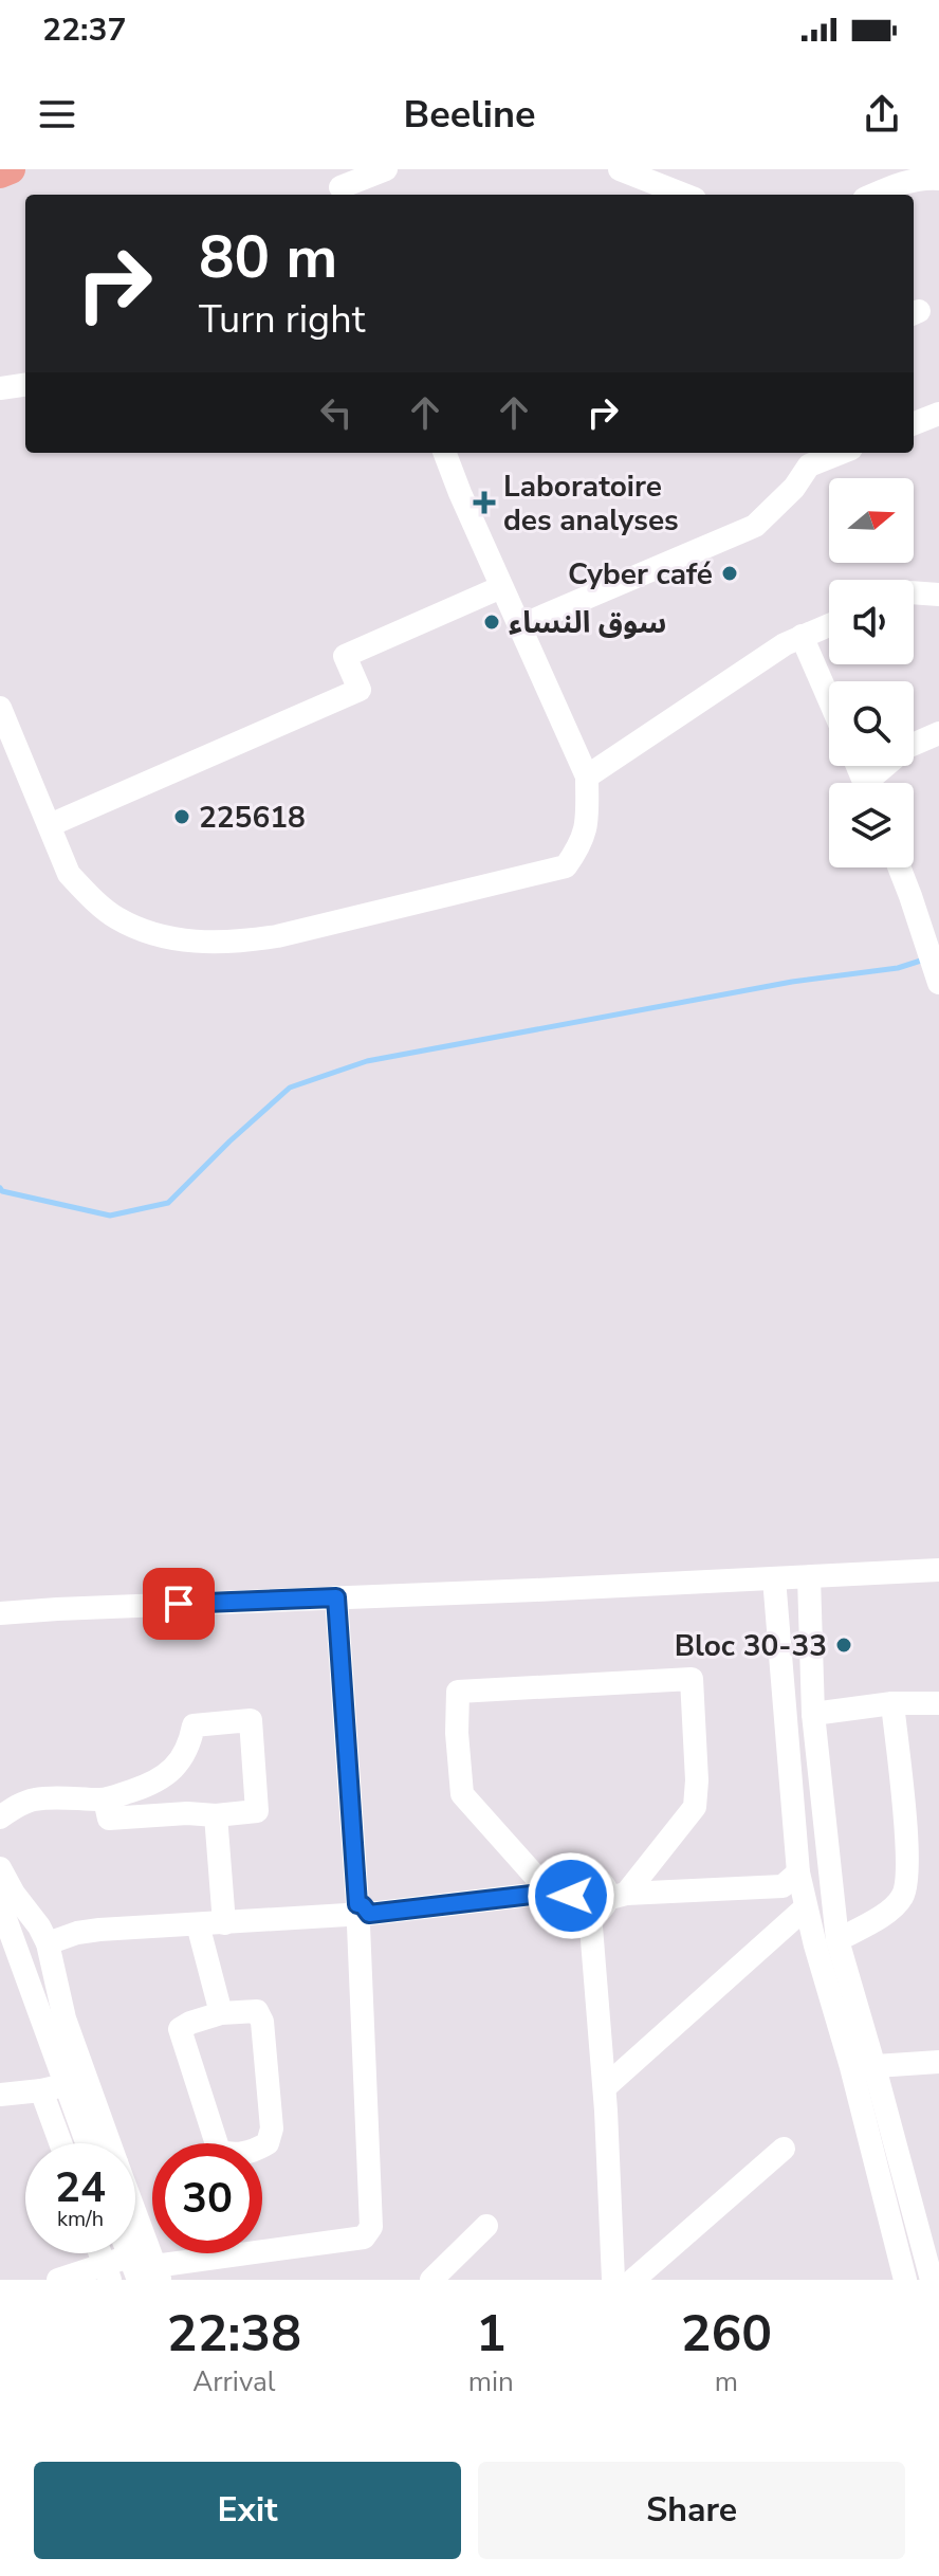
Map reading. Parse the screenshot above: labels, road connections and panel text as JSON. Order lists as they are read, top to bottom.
{
  "places": {
    "health": ["Laboratoire des analyses"],
    "other": [
      "Cyber café",
      "سوق النساء",
      "225618",
      "Bloc 30-33"
    ]
  },
  "north": "right",
  "page": {
    "status": "22:37",
    "header": "Beeline",
    "turn": ["80 m", "Turn right"],
    "speed": "24 km/h",
    "limit": "30",
    "eta": [
      "22:38",
      "Arrival",
      "1",
      "min",
      "260",
      "m"
    ],
    "buttons": ["Exit", "Share"]
  }
}
